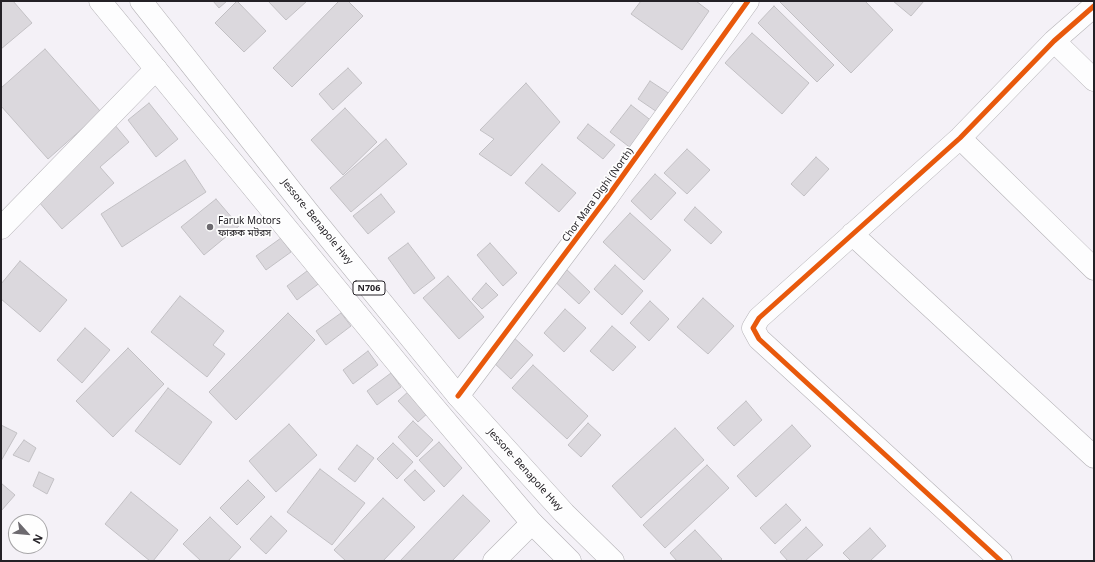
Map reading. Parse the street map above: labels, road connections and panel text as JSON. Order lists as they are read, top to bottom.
{
  "streets": {
    "main road": ["Chor Mara Dighi (North)", "Jessore- Benapole Hwy", "N706"]
  },
  "crossings": [
    ["Chor Mara Dighi (North)", "Jessore- Benapole Hwy"]
  ],
  "places": ["Faruk Motors ফারুক মটরস"],
  "north": "bottom right"
}
